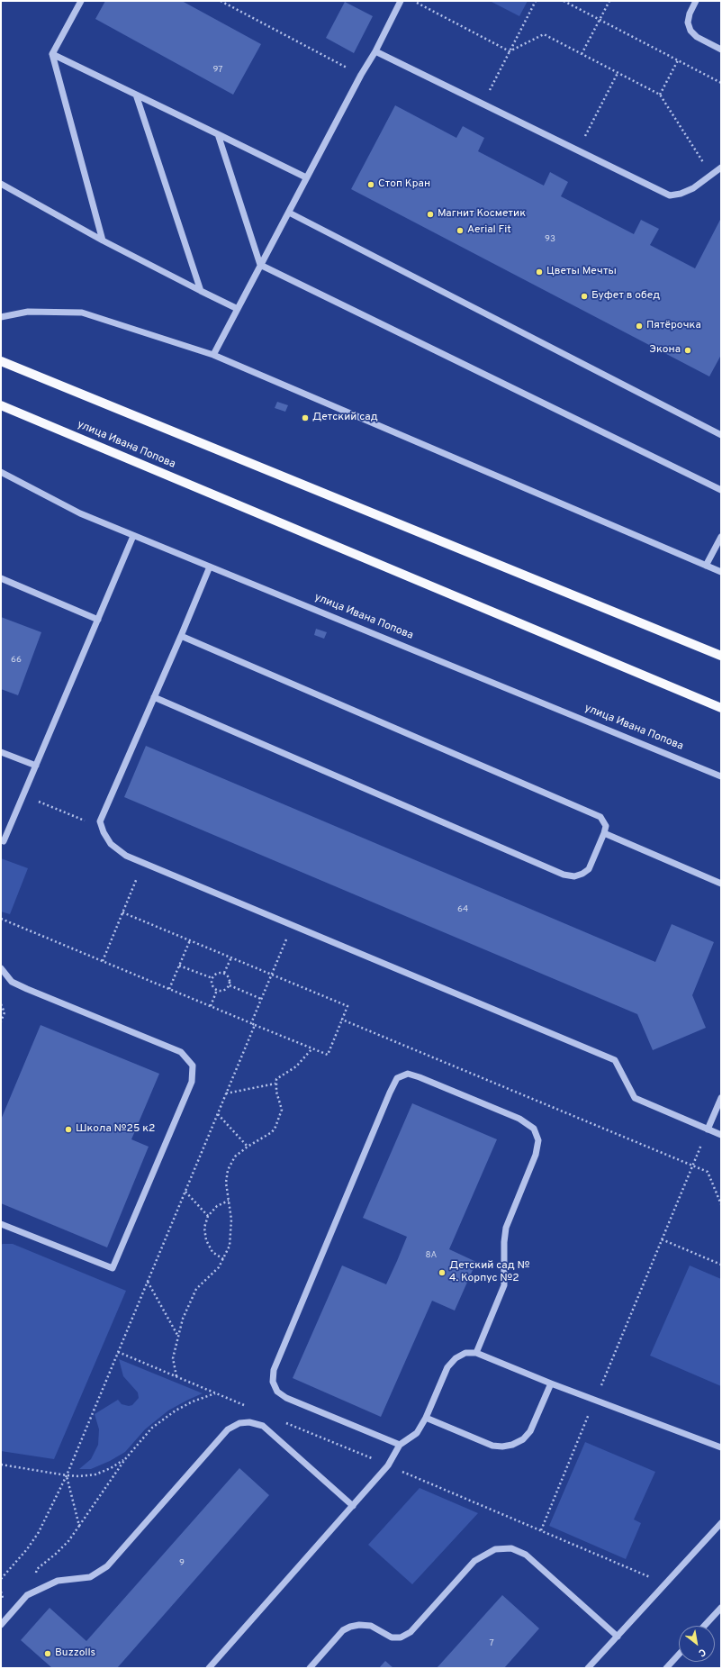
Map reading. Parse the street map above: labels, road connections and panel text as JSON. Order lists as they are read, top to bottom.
{
  "streets": {
    "main road": ["улица Ивана Попова"]
  },
  "places": [
    "Стоп Кран",
    "Магнит Косметик",
    "Aerial Fit",
    "Цветы Мечты",
    "Буфет в обед",
    "Пятёрочка",
    "Экона",
    "Детский сад",
    "Школа №25 к2",
    "Детский сад № 4. Корпус №2",
    "Buzzolls"
  ],
  "house_numbers": [
    "97",
    "93",
    "66",
    "64",
    "8А",
    "9",
    "7"
  ],
  "north": "bottom right"
}
